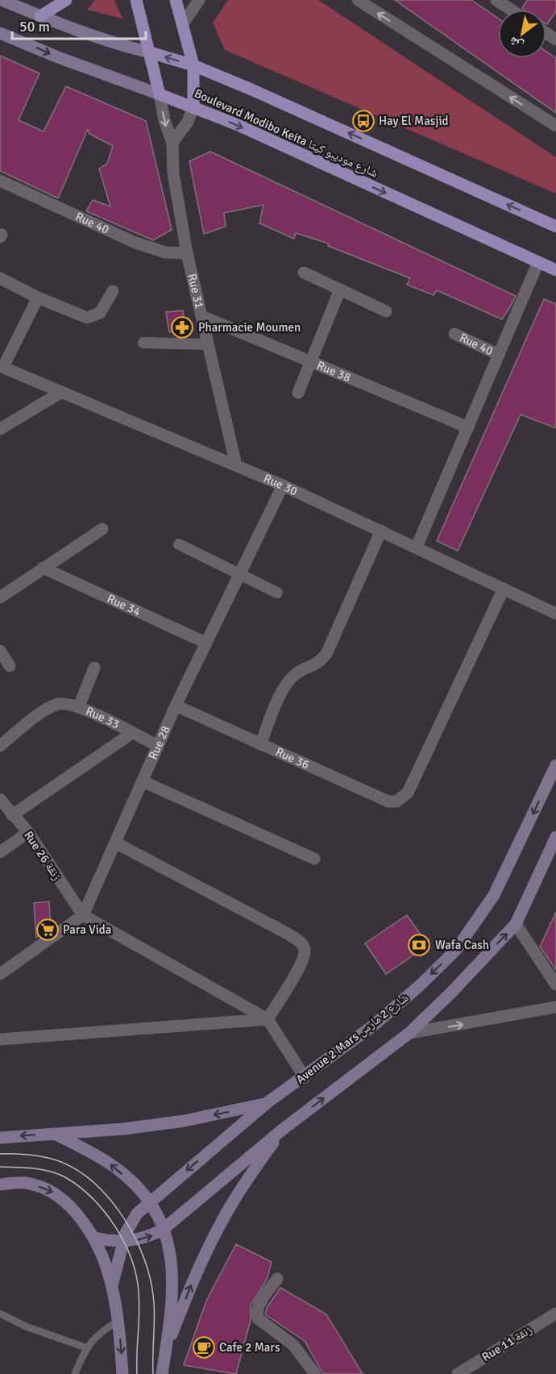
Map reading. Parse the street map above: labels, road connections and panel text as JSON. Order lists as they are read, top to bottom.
{
  "streets": {
    "main road": ["Boulevard Modibo Keita شارع موديبو كيتا", "Avenue 2 Mars شارع 2 مارس"],
    "street": [
      "Rue 40",
      "Rue 31",
      "Rue 38",
      "Rue 30",
      "Rue 34",
      "Rue 33",
      "Rue 28",
      "Rue 36",
      "Rue 26 زنقة",
      "Rue 11 زنقة"
    ]
  },
  "crossings": [
    ["Boulevard Modibo Keita شارع موديبو كيتا", "Rue 31"],
    ["Rue 40", "Rue 31"],
    ["Rue 31", "Rue 38"],
    ["Rue 31", "Rue 30"],
    ["Rue 30", "Rue 28"],
    ["Rue 30", "Rue 36"],
    ["Rue 34", "Rue 28"],
    ["Rue 33", "Rue 28"],
    ["Rue 28", "Rue 36"],
    ["Rue 28", "Rue 26 زنقة"]
  ],
  "places": {
    "bus stop": ["Hay El Masjid"],
    "pharmacy": ["Pharmacie Moumen"],
    "supermarket": ["Para Vida"],
    "bank": ["Wafa Cash"],
    "cafe": ["Cafe 2 Mars"]
  },
  "scale_bar": "50 m",
  "north": "bottom left"
}
